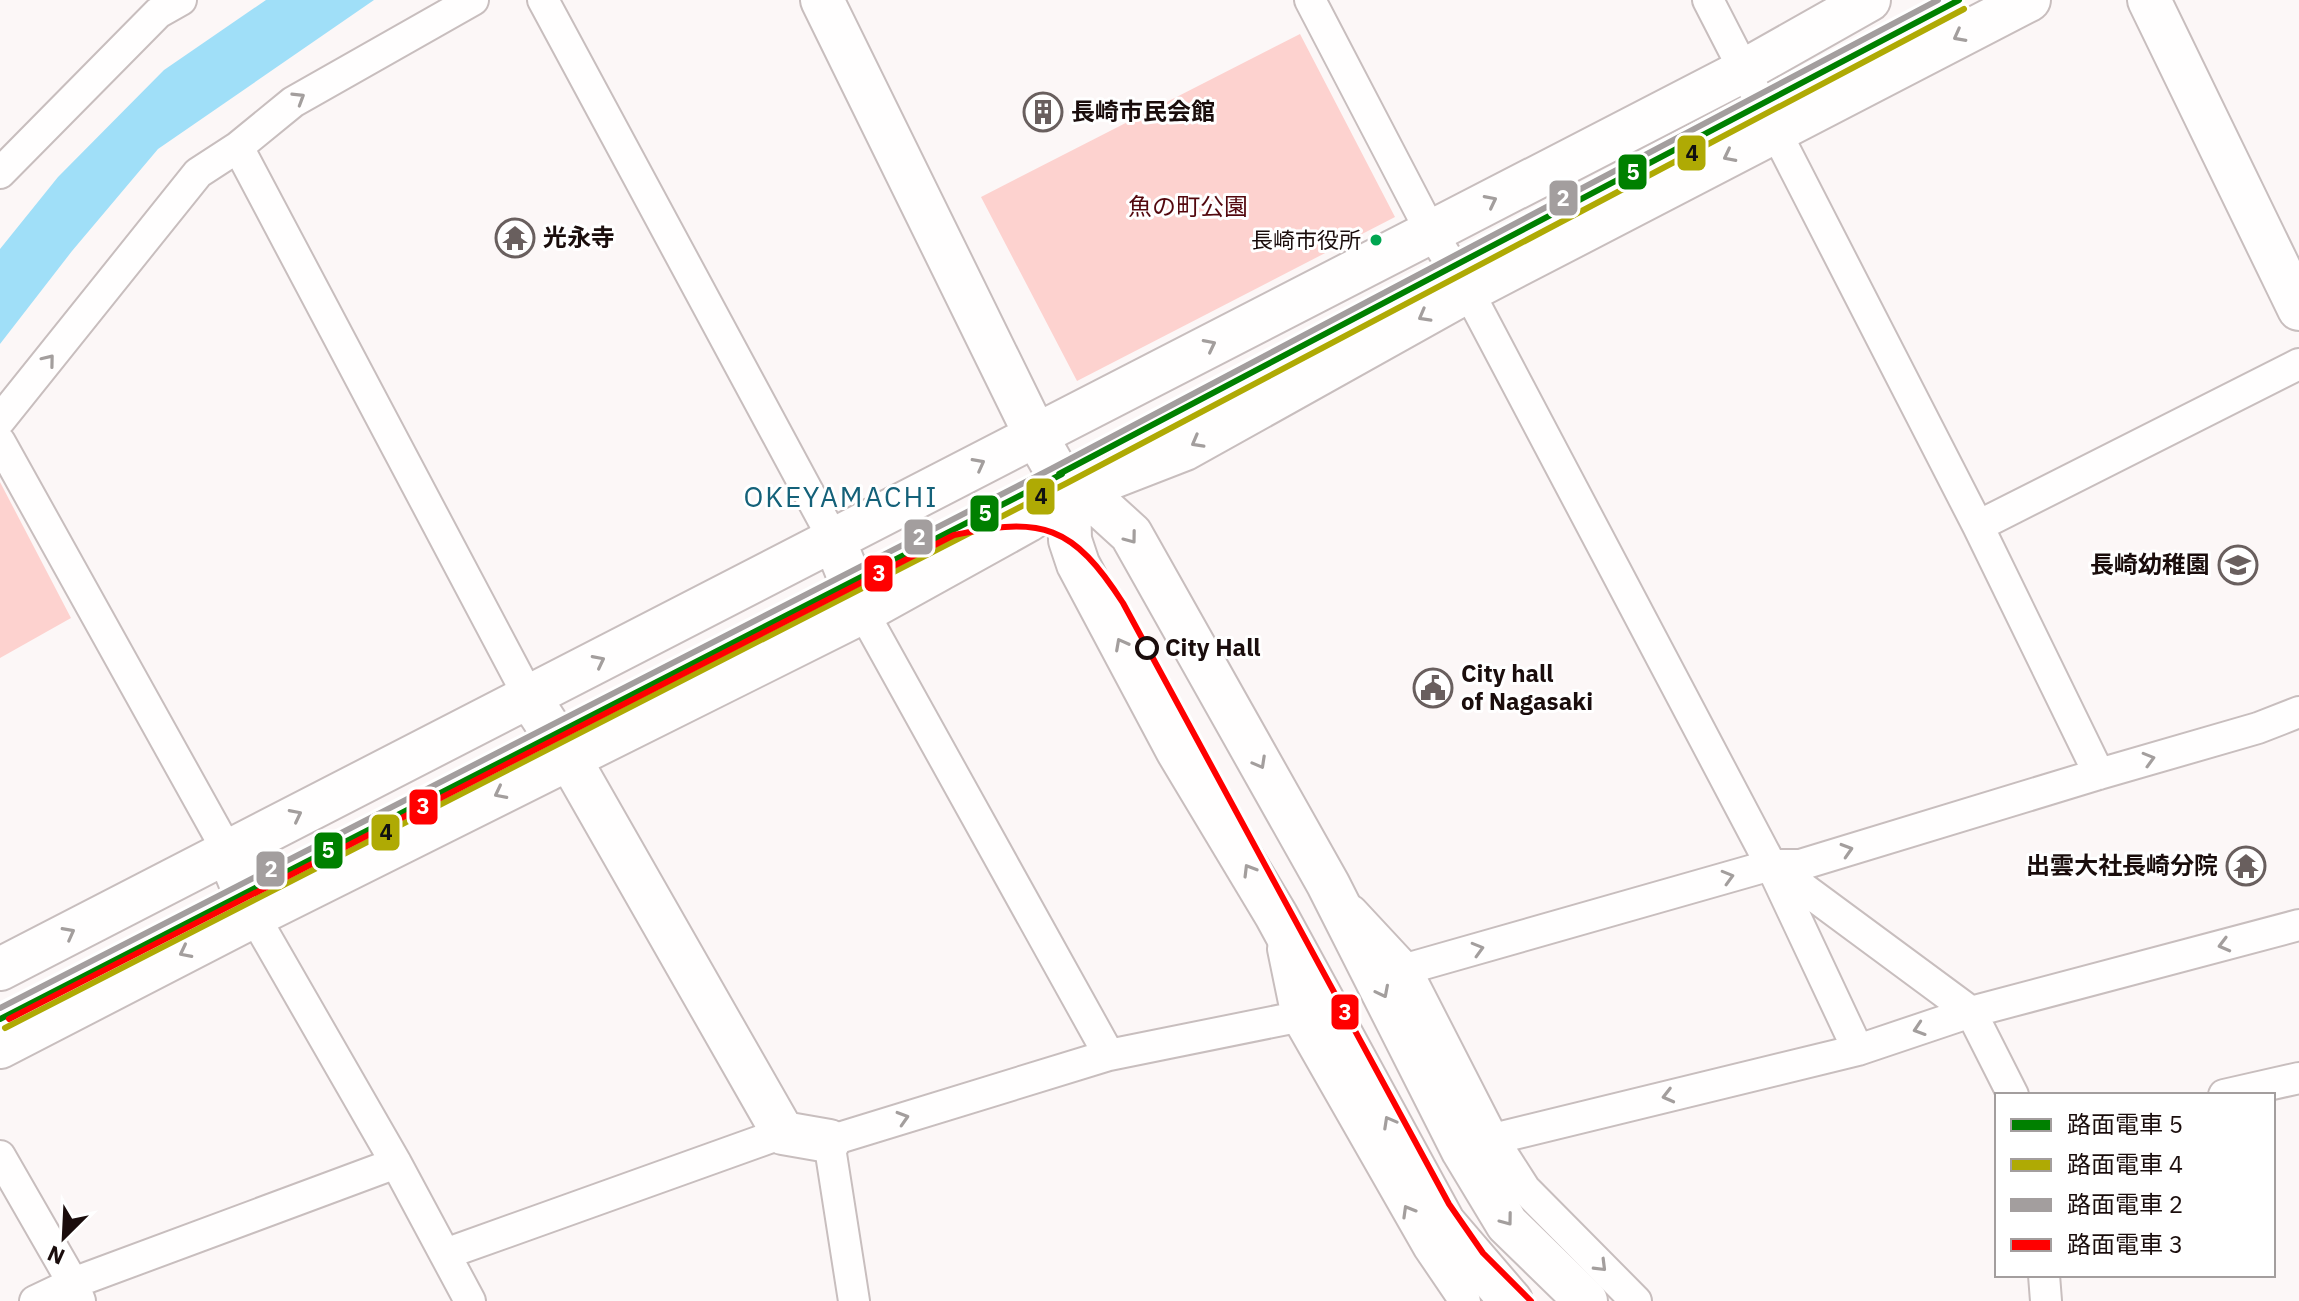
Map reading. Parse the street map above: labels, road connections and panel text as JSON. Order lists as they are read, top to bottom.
{
  "districts": ["OKEYAMACHI"],
  "parks": ["魚の町公園"],
  "places": {
    "building": ["長崎市民会館"],
    "temple": ["光永寺", "出雲大社長崎分院"],
    "other": ["長崎市役所", "City Hall"],
    "school or university": ["長崎幼稚園"],
    "public building": ["City hall of Nagasaki"]
  },
  "lines": [
    "tram line 5",
    "tram line 2",
    "tram line 4",
    "tram line 3"
  ],
  "legend": [
    "路面電車 5",
    "路面電車 4",
    "路面電車 2",
    "路面電車 3"
  ],
  "north": "bottom left"
}
